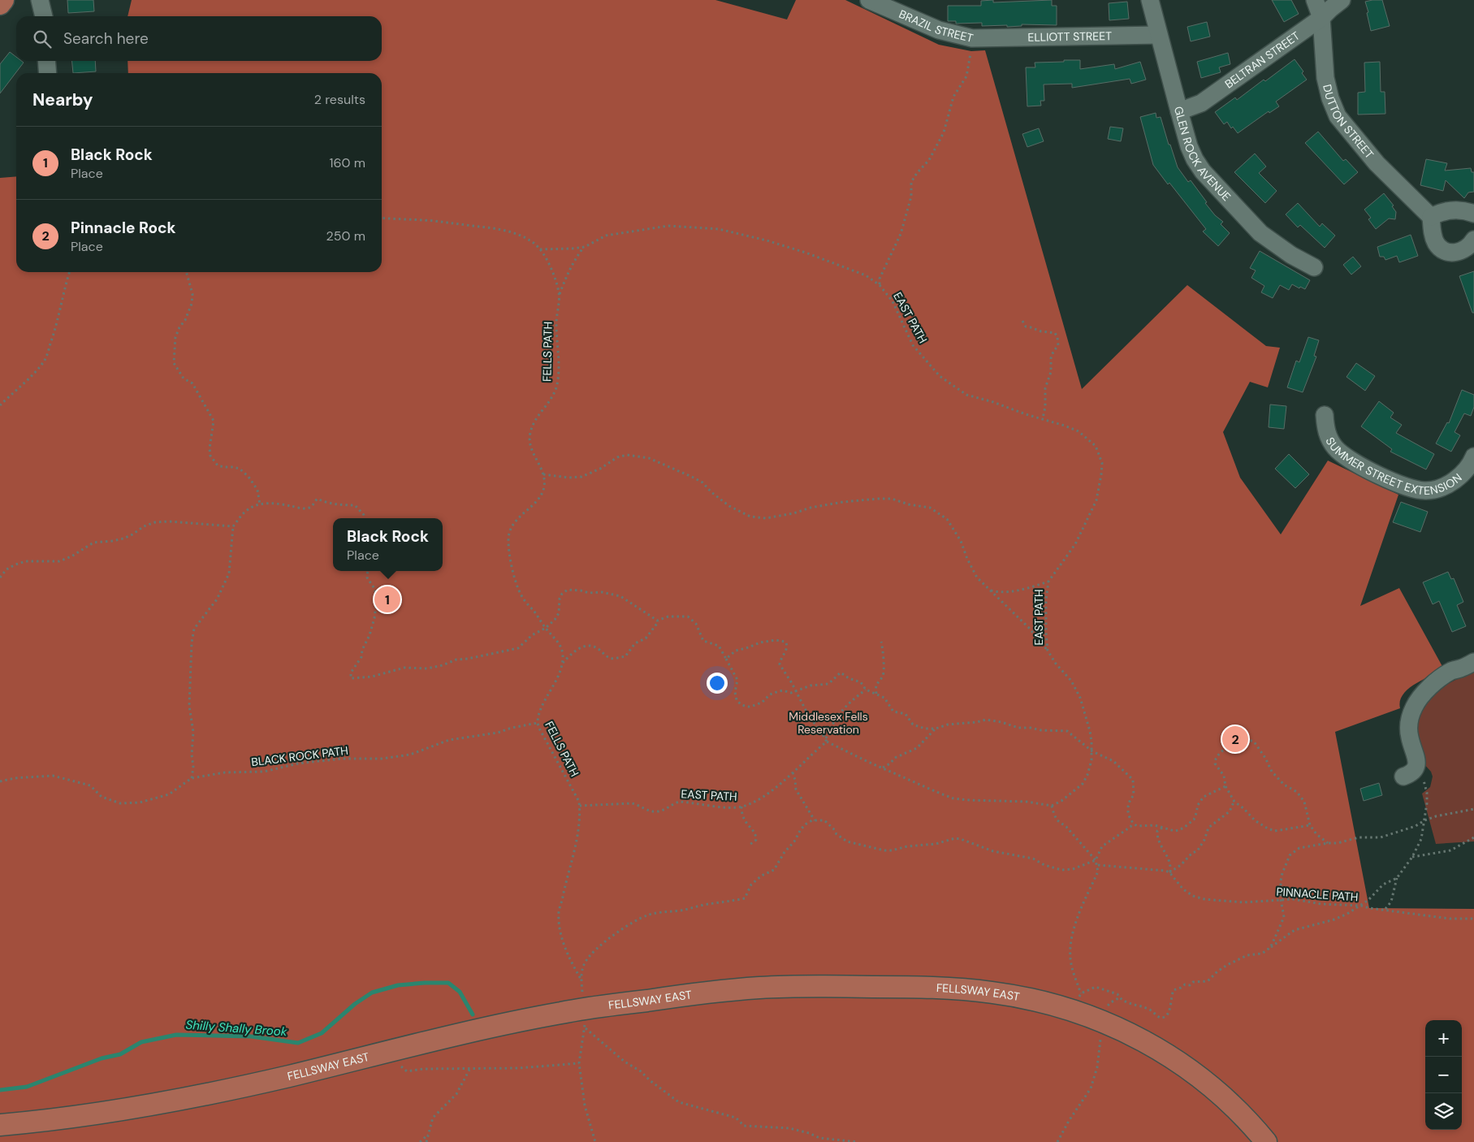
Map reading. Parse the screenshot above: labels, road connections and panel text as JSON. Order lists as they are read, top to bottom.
{
  "streets": {
    "main road": ["FELLSWAY EAST"],
    "street": [
      "BRAZIL STREET",
      "ELLIOTT STREET",
      "BELTRAN STREET",
      "DUTTON STREET",
      "GLEN ROCK AVENUE",
      "SUMMER STREET EXTENSION"
    ],
    "path": [
      "EAST PATH",
      "FELLS PATH",
      "BLACK ROCK PATH",
      "PINNACLE PATH"
    ]
  },
  "crossings": [
    ["BRAZIL STREET", "ELLIOTT STREET"],
    ["ELLIOTT STREET", "GLEN ROCK AVENUE"],
    ["BELTRAN STREET", "DUTTON STREET"],
    ["BELTRAN STREET", "GLEN ROCK AVENUE"],
    ["EAST PATH", "FELLS PATH"],
    ["FELLS PATH", "BLACK ROCK PATH"]
  ],
  "water": ["Shilly Shally Brook"],
  "parks": ["Middlesex Fells Reservation"],
  "page": {
    "search": "Search here",
    "heading": ["Nearby", "2 results"],
    "list": [
      {
        "mark": "1",
        "name": "Black Rock",
        "note": "Place",
        "value": "160 m"
      },
      {
        "mark": "2",
        "name": "Pinnacle Rock",
        "note": "Place",
        "value": "250 m"
      }
    ],
    "popup": ["Black Rock", "Place"],
    "pins": ["1", "2"],
    "map_buttons": ["+", "−"]
  }
}
